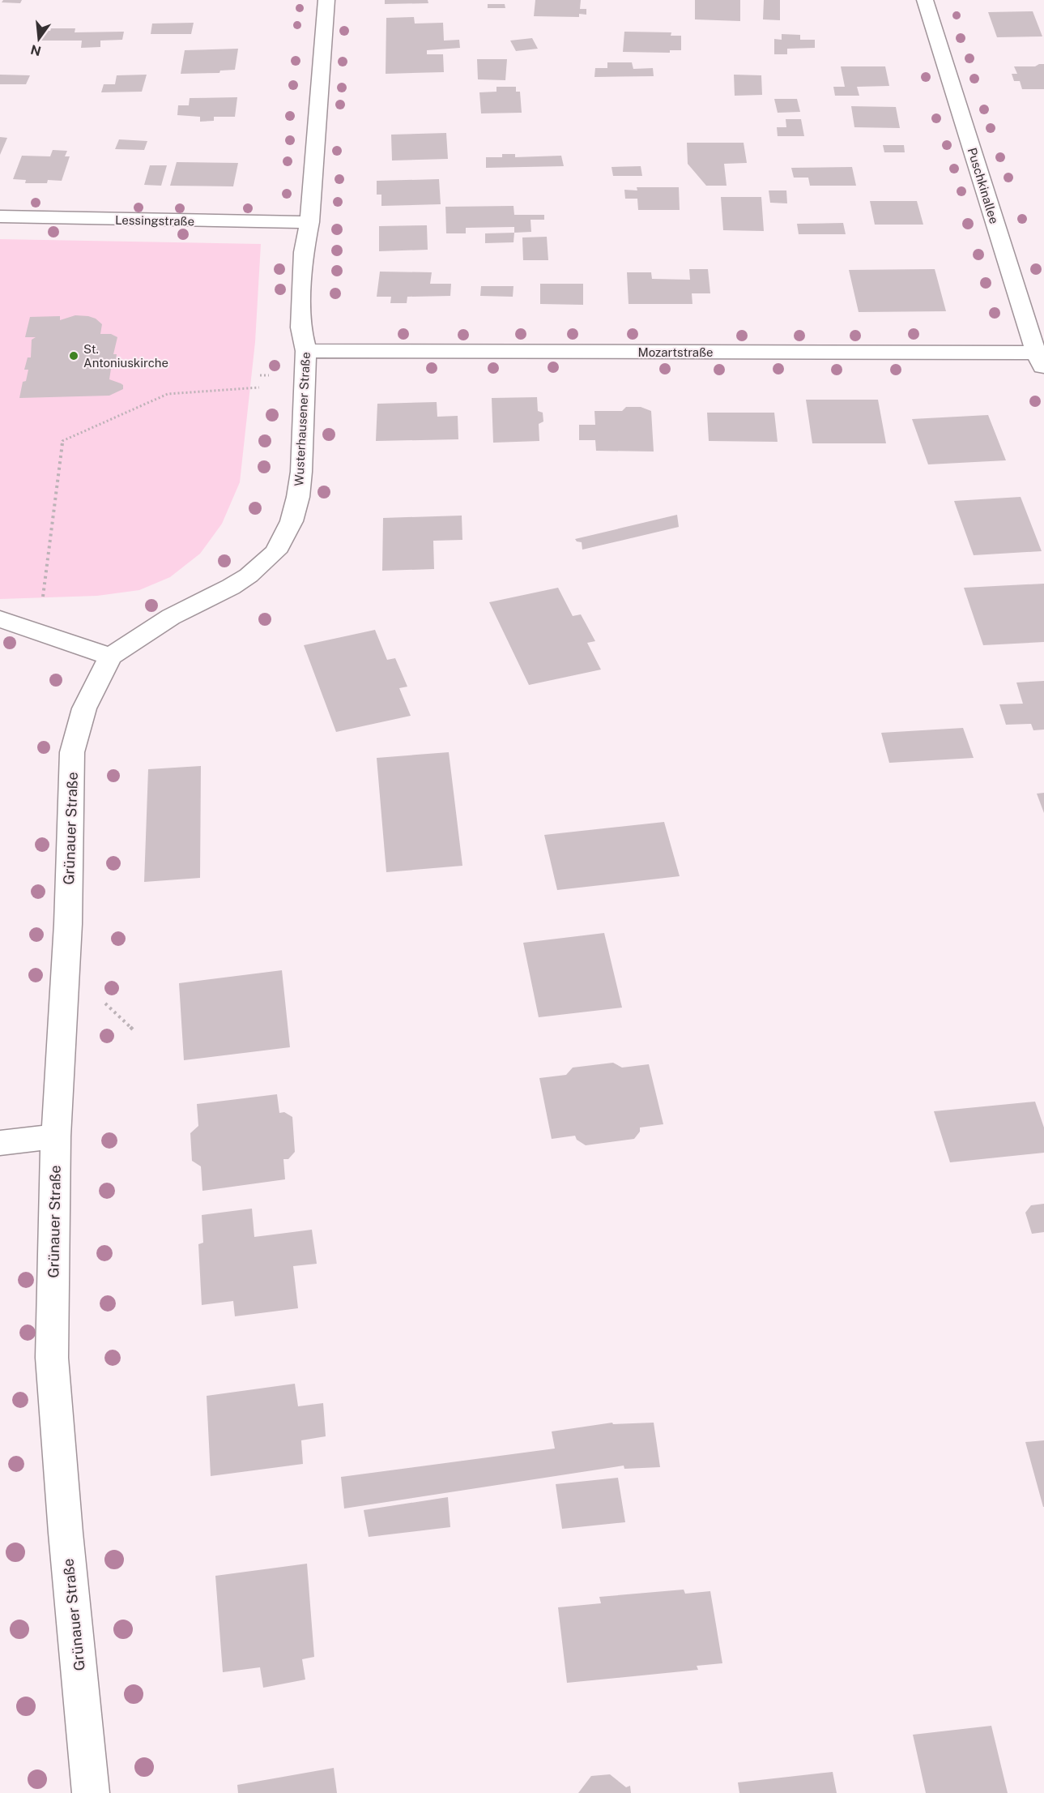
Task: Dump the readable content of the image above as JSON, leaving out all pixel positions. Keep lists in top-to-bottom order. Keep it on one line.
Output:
{"streets":{"street":["Puschkinallee","Lessingstraße","Mozartstraße","Wusterhausener Straße","Grünauer Straße"]},"crossings":[["Puschkinallee","Mozartstraße"],["Lessingstraße","Wusterhausener Straße"],["Mozartstraße","Wusterhausener Straße"],["Wusterhausener Straße","Grünauer Straße"]],"places":["St. Antoniuskirche"],"north":"bottom"}
